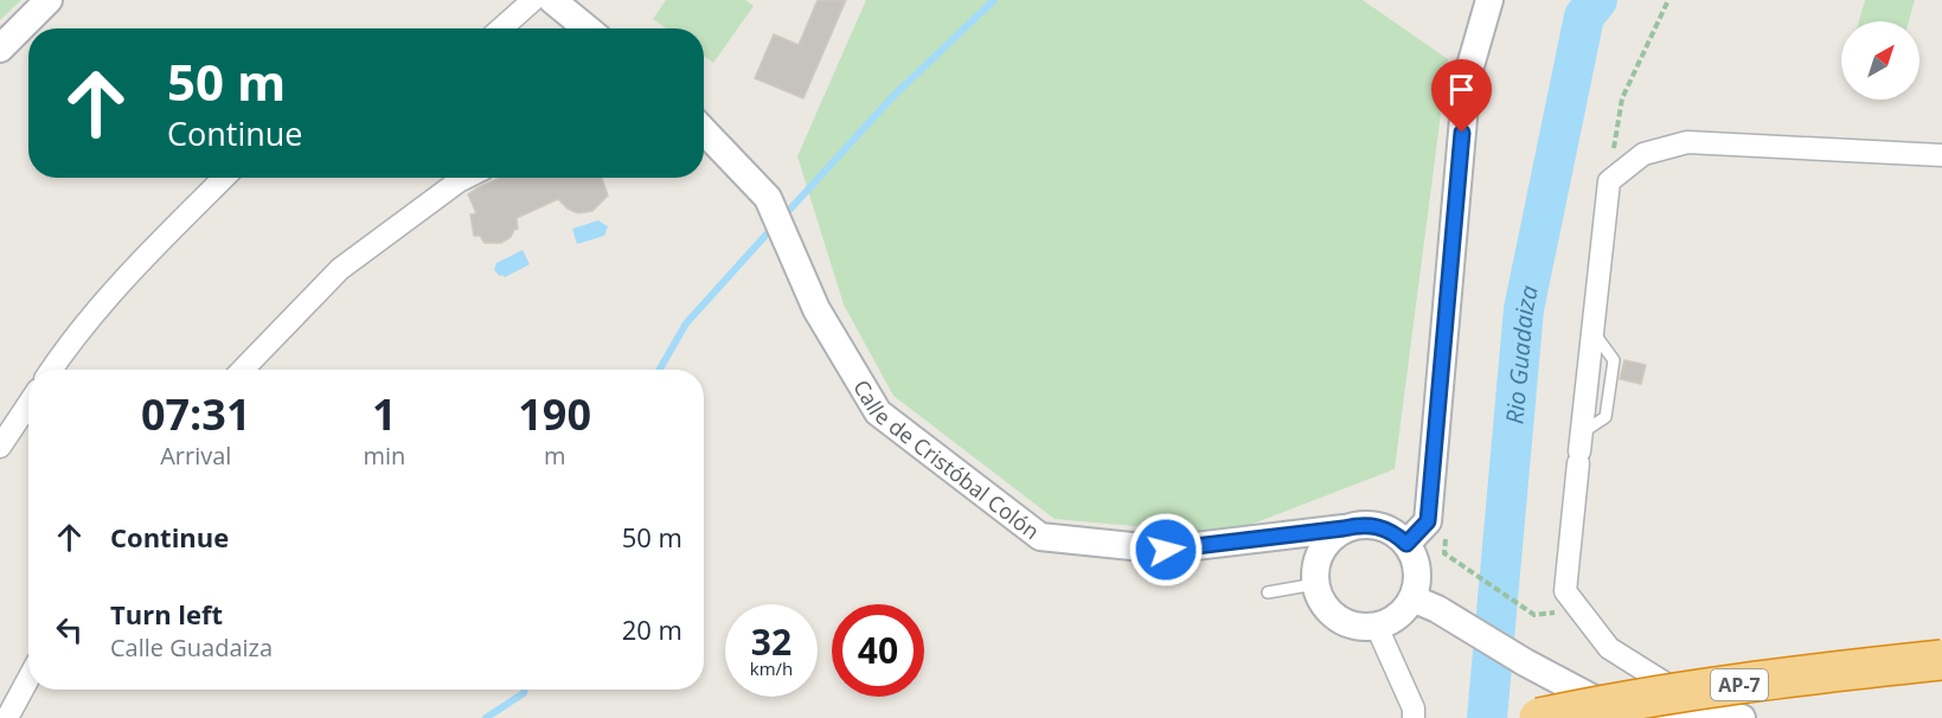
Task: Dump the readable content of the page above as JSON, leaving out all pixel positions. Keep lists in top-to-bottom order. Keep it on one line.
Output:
{"streets":{"highway":["AP-7"],"street":["Calle de Cristóbal Colón"]},"water":["Rio Guadaiza"],"north":"top right","page":{"turn":["50 m","Continue"],"eta":["07:31","Arrival","1","min","190","m"],"list":[{"name":"Continue","value":"50 m"},{"name":"Turn left","note":"Calle Guadaiza","value":"20 m"}],"speed":"32 km/h","limit":"40"}}
